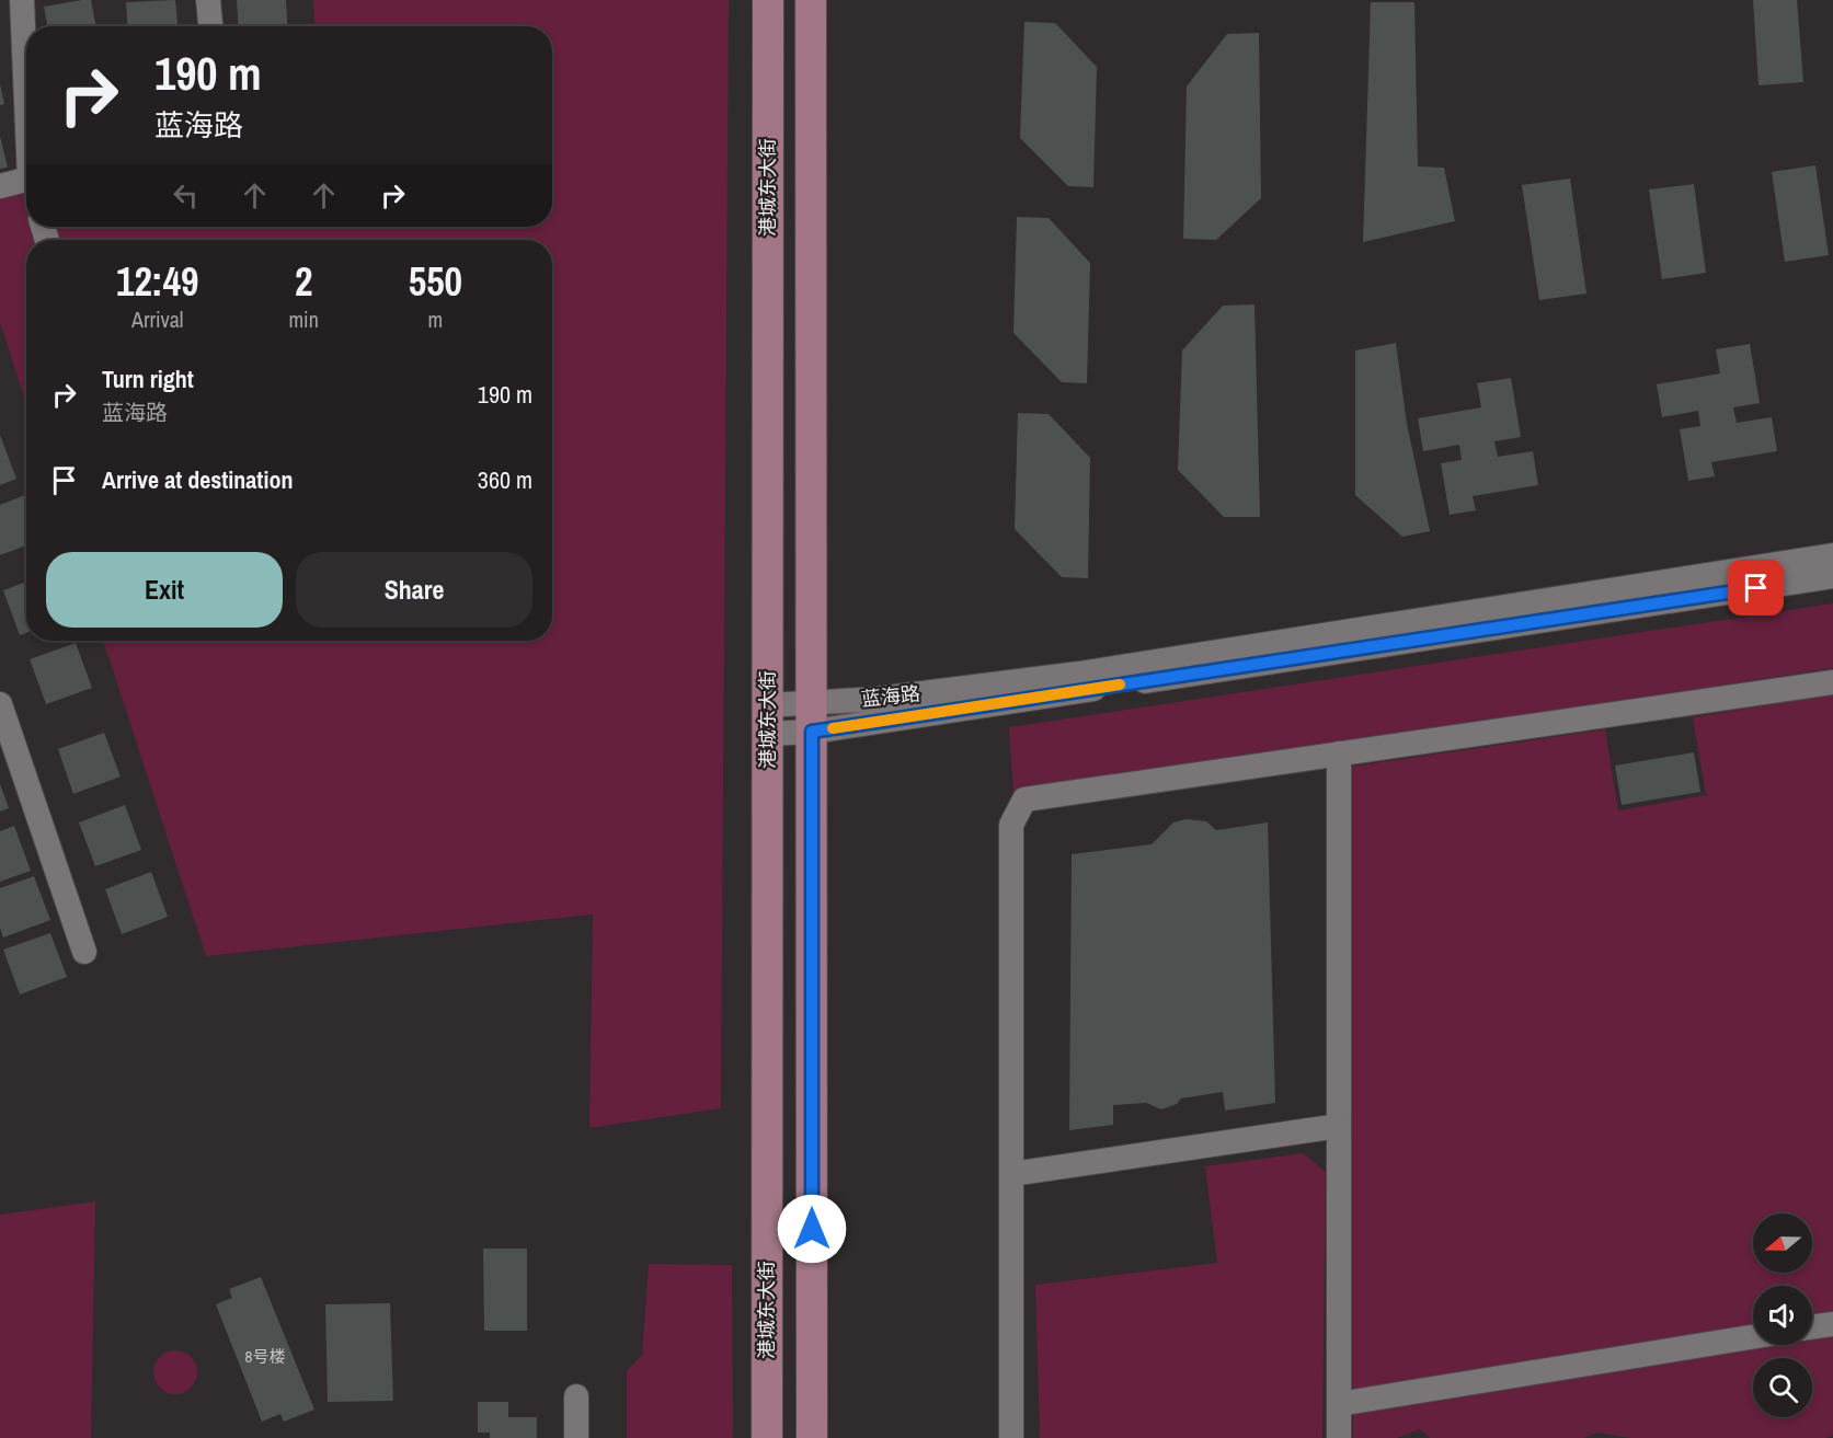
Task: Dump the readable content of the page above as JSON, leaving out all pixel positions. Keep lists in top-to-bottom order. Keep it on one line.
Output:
{"streets":{"main road":["港城东大街"],"street":["蓝海路"]},"crossings":[["港城东大街","蓝海路"]],"house_numbers":["8号楼"],"north":"left","page":{"turn":["190 m","蓝海路"],"eta":["12:49","Arrival","2","min","550","m"],"list":[{"name":"Turn right","note":"蓝海路","value":"190 m"},{"name":"Arrive at destination","value":"360 m"}],"buttons":["Exit","Share"]}}
